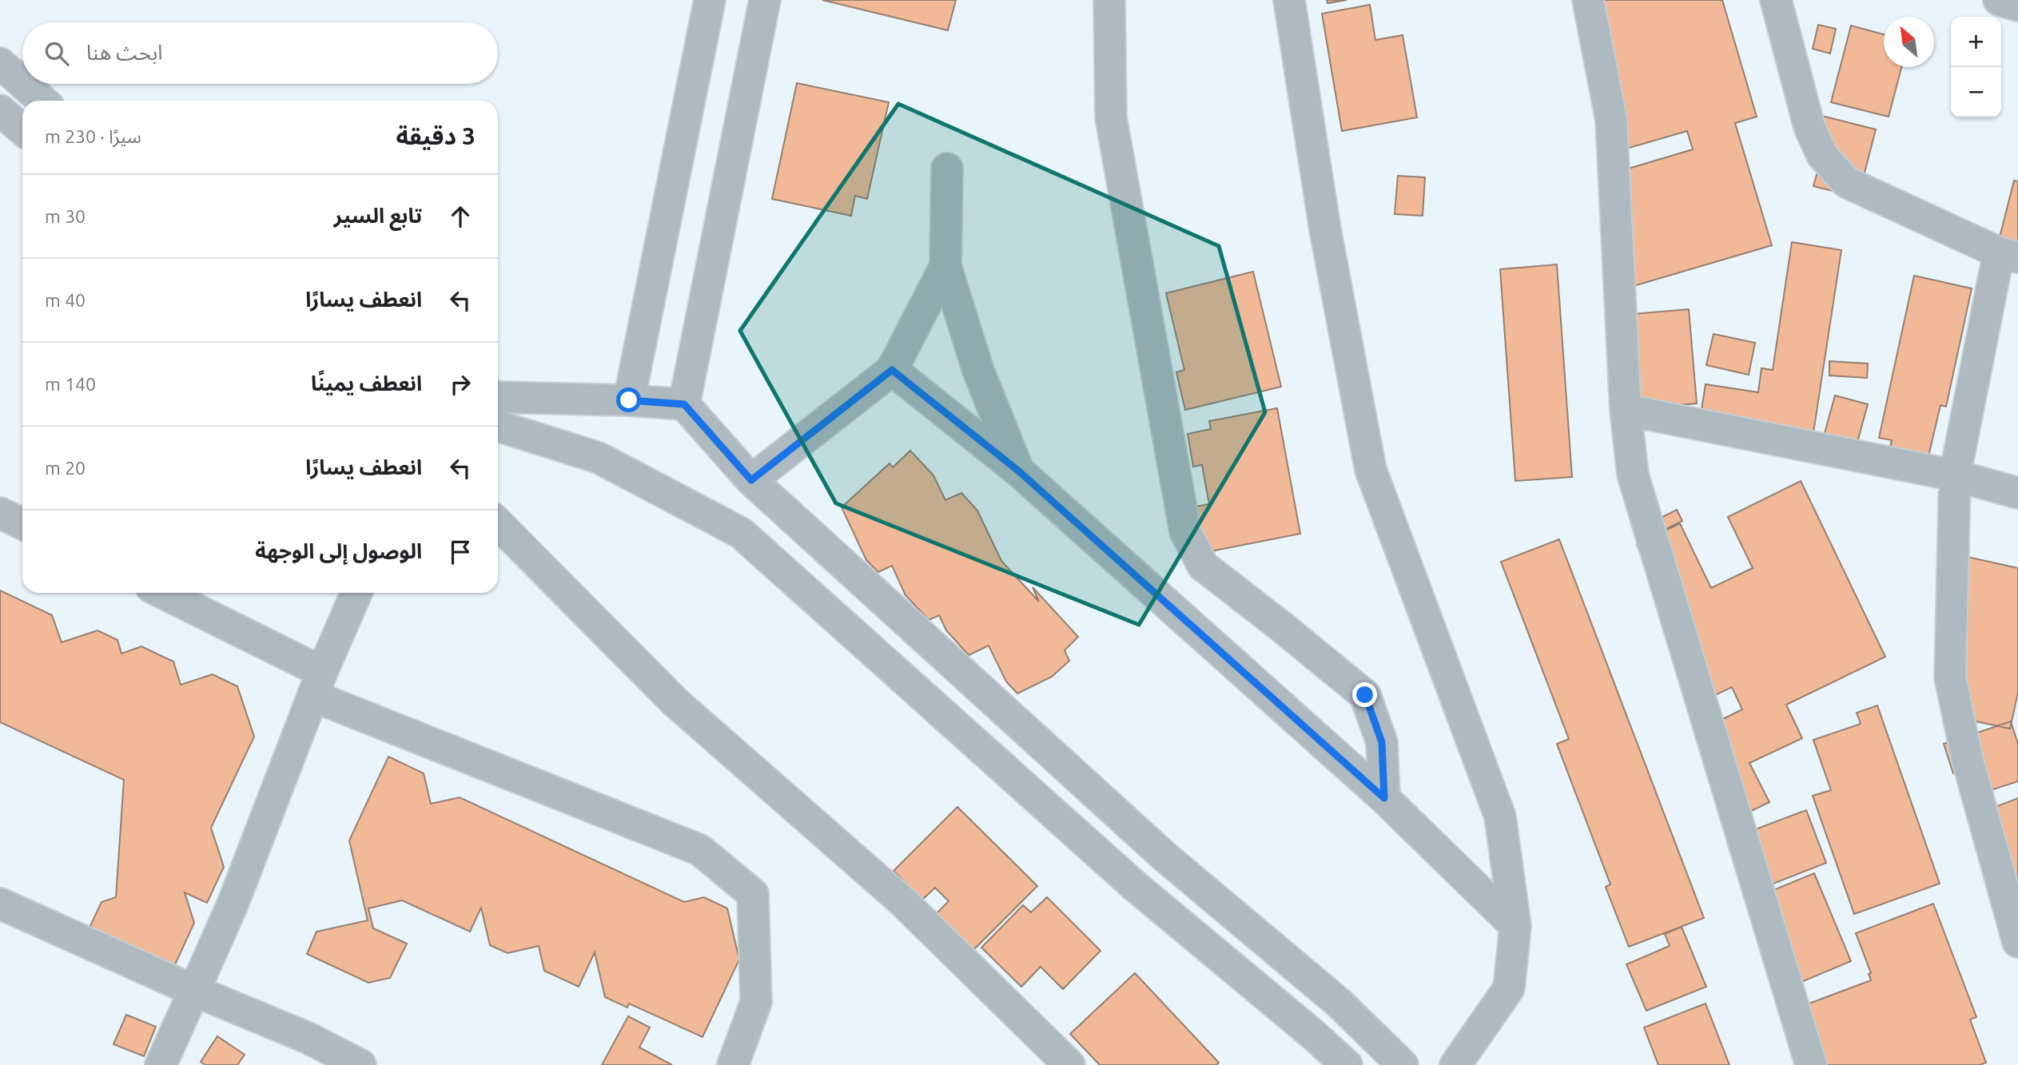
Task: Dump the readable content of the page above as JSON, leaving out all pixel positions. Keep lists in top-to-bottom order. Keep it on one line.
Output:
{"north":"top left","page":{"map_buttons":["+","−"],"search":"ابحث هنا","heading":["3 دقيقة","سيرًا · 230 m"],"list":[["تابع السير","30 m"],["انعطف يسارًا","40 m"],["انعطف يمينًا","140 m"],["انعطف يسارًا","20 m"],"الوصول إلى الوجهة"]}}
